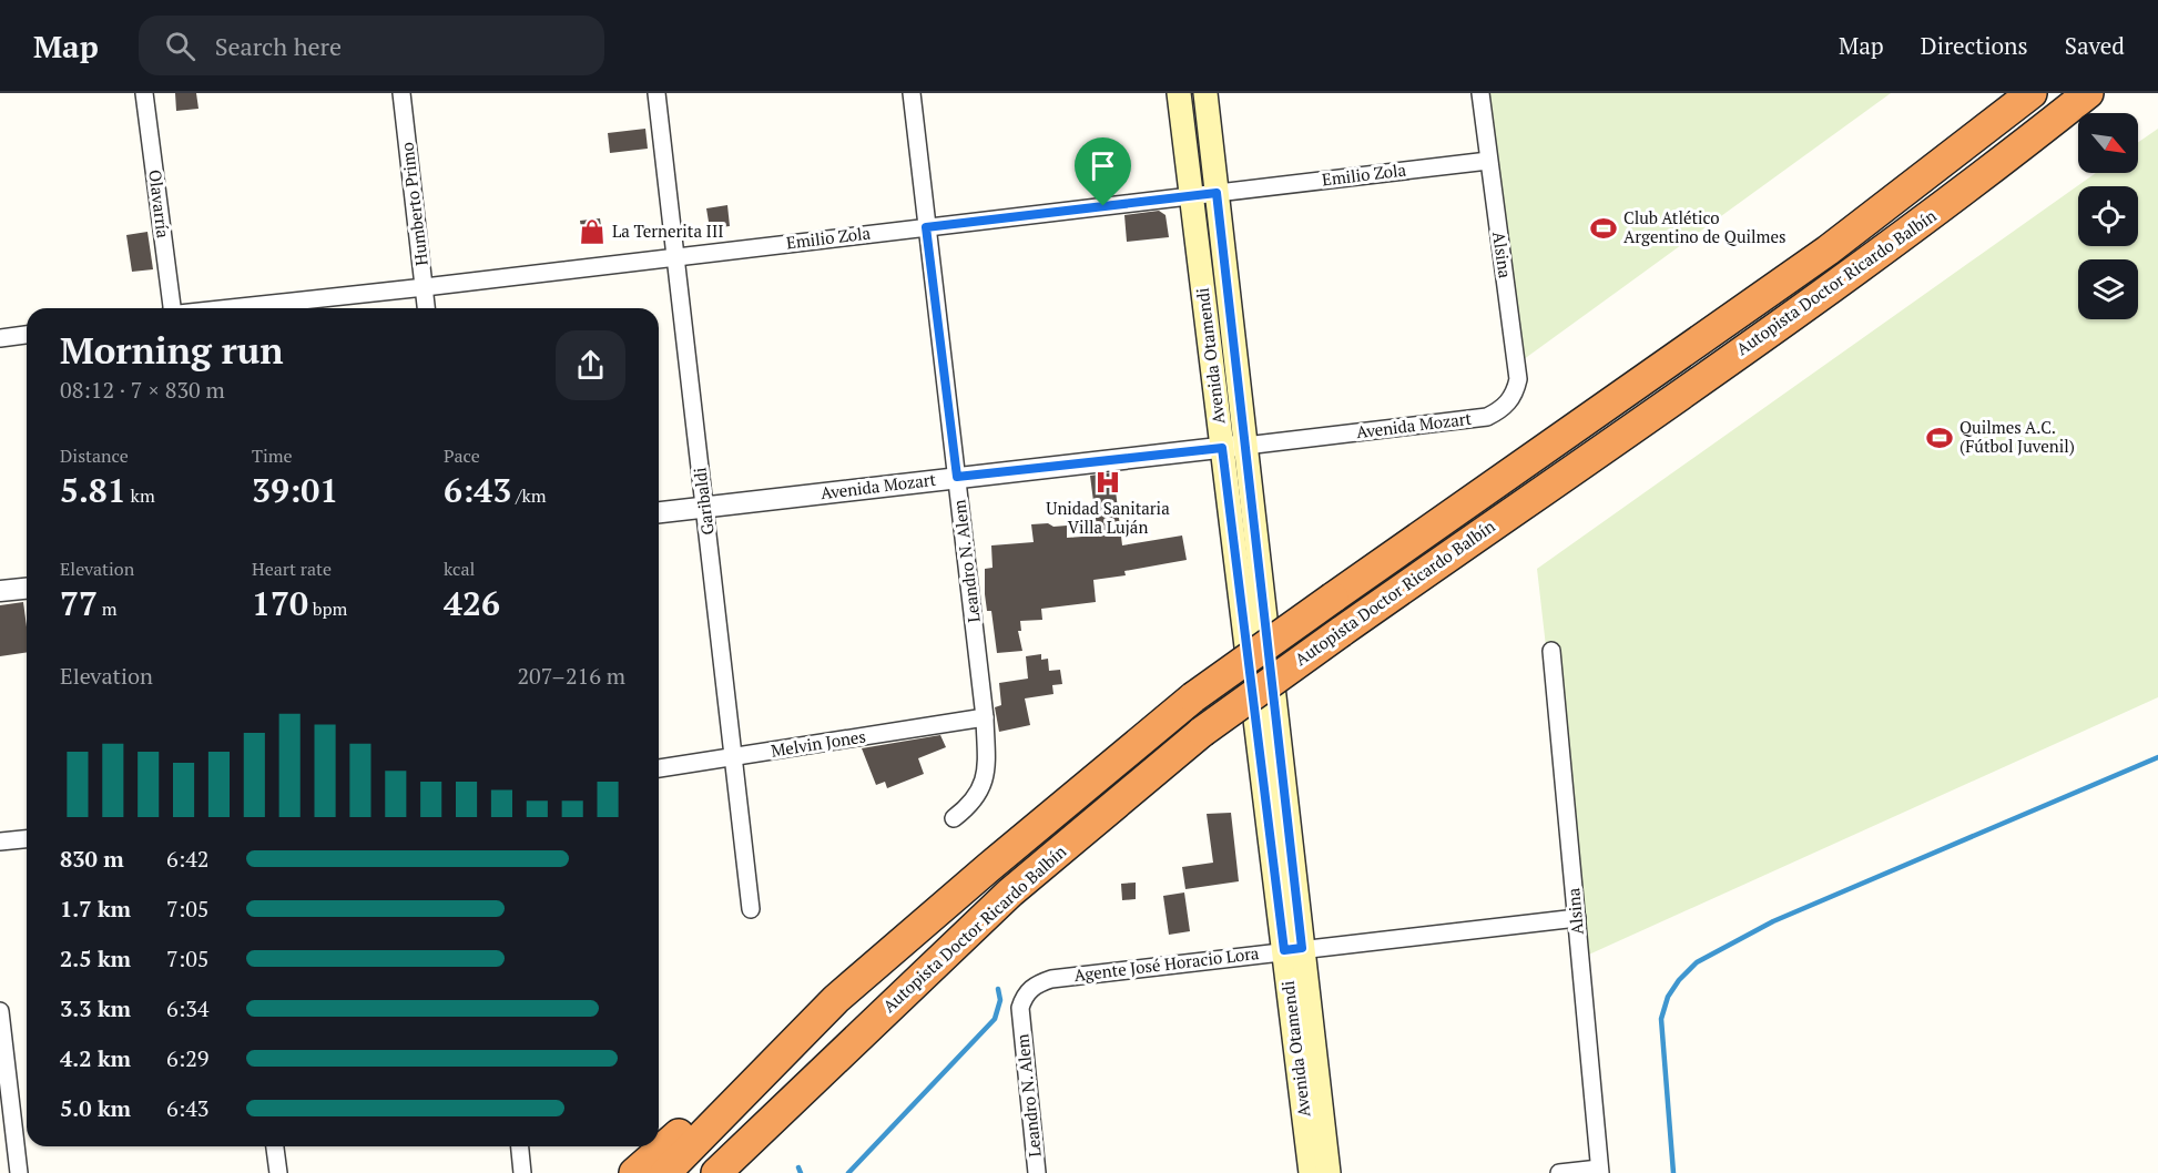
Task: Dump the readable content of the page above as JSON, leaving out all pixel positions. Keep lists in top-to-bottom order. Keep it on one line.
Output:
{"streets":{"highway":["Autopista Doctor Ricardo Balbín"],"main road":["Avenida Otamendi"],"street":["Emilio Zola","Olavarría","Humberto Primo","Alsina","Avenida Mozart","Garibaldi","Leandro N. Alem","Melvin Jones","Agente José Horacio Lora"]},"crossings":[["Emilio Zola","Humberto Primo"],["Emilio Zola","Alsina"],["Emilio Zola","Avenida Otamendi"],["Emilio Zola","Garibaldi"],["Emilio Zola","Leandro N. Alem"],["Alsina","Avenida Mozart"],["Alsina","Agente José Horacio Lora"],["Avenida Otamendi","Avenida Mozart"],["Avenida Otamendi","Agente José Horacio Lora"],["Avenida Mozart","Garibaldi"],["Avenida Mozart","Leandro N. Alem"],["Garibaldi","Melvin Jones"],["Leandro N. Alem","Melvin Jones"],["Leandro N. Alem","Agente José Horacio Lora"]],"places":{"sports":["Club Atlético Argentino de Quilmes","Quilmes A.C. (Fútbol Juvenil)"],"shop":["La Ternerita III"],"hospital":["Unidad Sanitaria Villa Luján"]},"north":"bottom right","page":{"header":"Map","search":"Search here","nav":["Map","Directions","Saved"],"heading":["Morning run","08:12 · 7 × 830 m"],"stats":[["Distance","5.81 km"],["Time","39:01"],["Pace","6:43 /km"],["Elevation","77 m"],["Heart rate","170 bpm"],["kcal","426"]],"chart":["Elevation","207–216 m"],"list":[{"name":"830 m","note":"6:42"},{"name":"1.7 km","note":"7:05"},{"name":"2.5 km","note":"7:05"},{"name":"3.3 km","note":"6:34"},{"name":"4.2 km","note":"6:29"},{"name":"5.0 km","note":"6:43"}]}}
